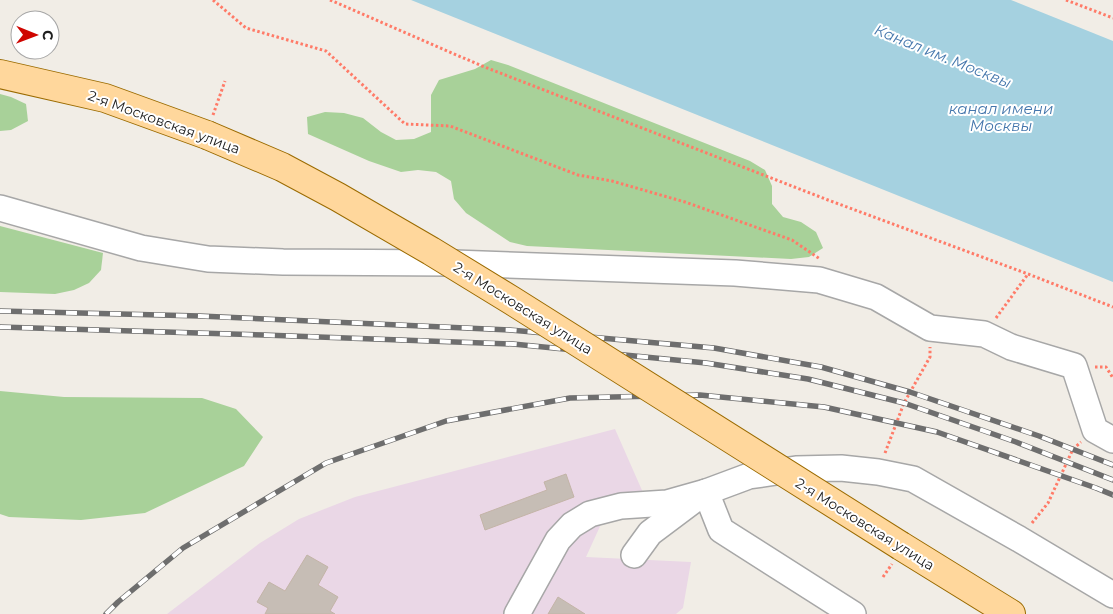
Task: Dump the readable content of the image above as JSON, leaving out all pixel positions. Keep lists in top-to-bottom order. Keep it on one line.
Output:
{"streets":{"main road":["2-я Московская улица"]},"water":["Канал им. Москвы","канал имени Москвы"],"north":"right"}
